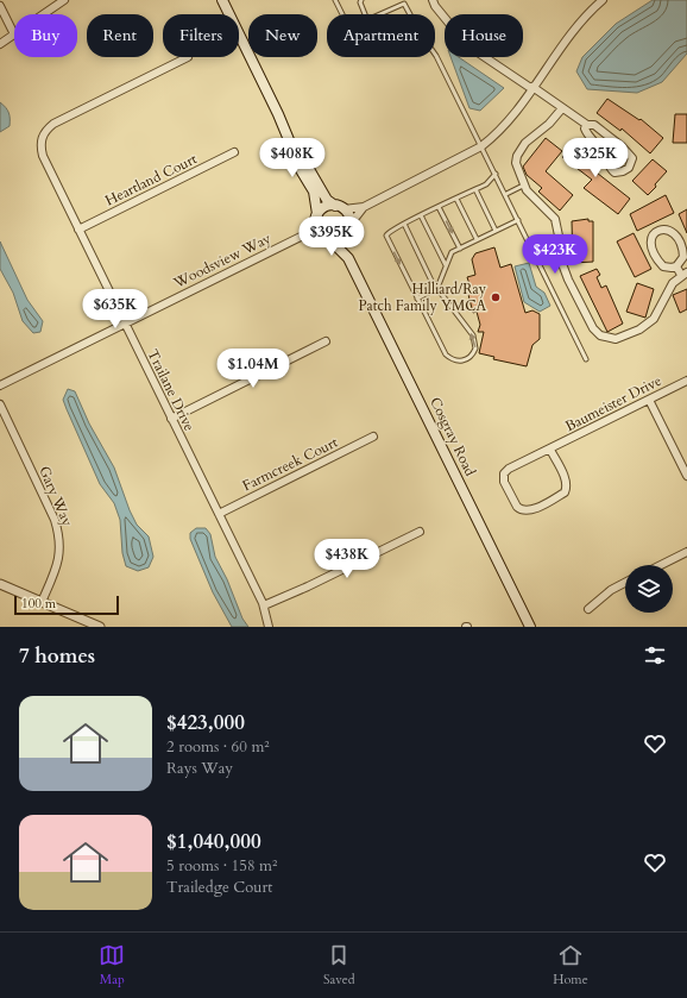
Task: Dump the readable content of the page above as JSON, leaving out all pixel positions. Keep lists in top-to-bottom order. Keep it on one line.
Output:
{"streets":{"main road":["Cosgray Road"],"street":["Heartland Court","Woodsview Way","Trailane Drive","Baumeister Drive","Farmcreek Court","Gary Way"]},"crossings":[["Heartland Court","Trailane Drive"],["Woodsview Way","Trailane Drive"],["Woodsview Way","Cosgray Road"],["Trailane Drive","Farmcreek Court"]],"places":["Hilliard/Ray Patch Family YMCA"],"scale_bar":"100 m","page":{"chip":["Buy","Rent","Filters","New","Apartment","House"],"price":["$408K","$325K","$395K","$423K","$635K","$1.04M","$438K"],"scale":"100 m","heading":"7 homes","list":[{"name":"$423,000","note":"2 rooms · 60 m² · Rays Way"},{"name":"$1,040,000","note":"5 rooms · 158 m² · Trailedge Court"}],"tabs":["Map","Saved","Home"]}}
